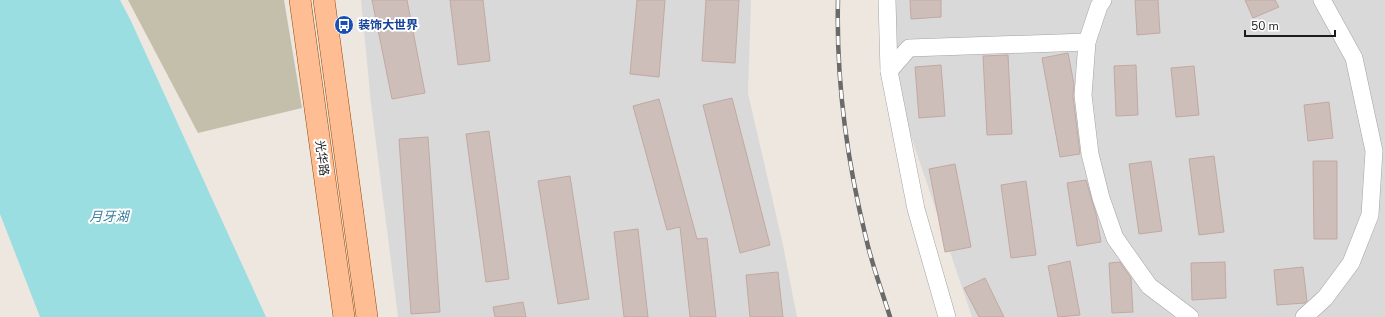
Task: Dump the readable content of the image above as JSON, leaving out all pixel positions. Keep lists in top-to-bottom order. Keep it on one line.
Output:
{"streets":{"main road":["光华路"]},"water":["月牙湖"],"places":{"bus stop":["装饰大世界"]},"scale_bar":"50 m"}
